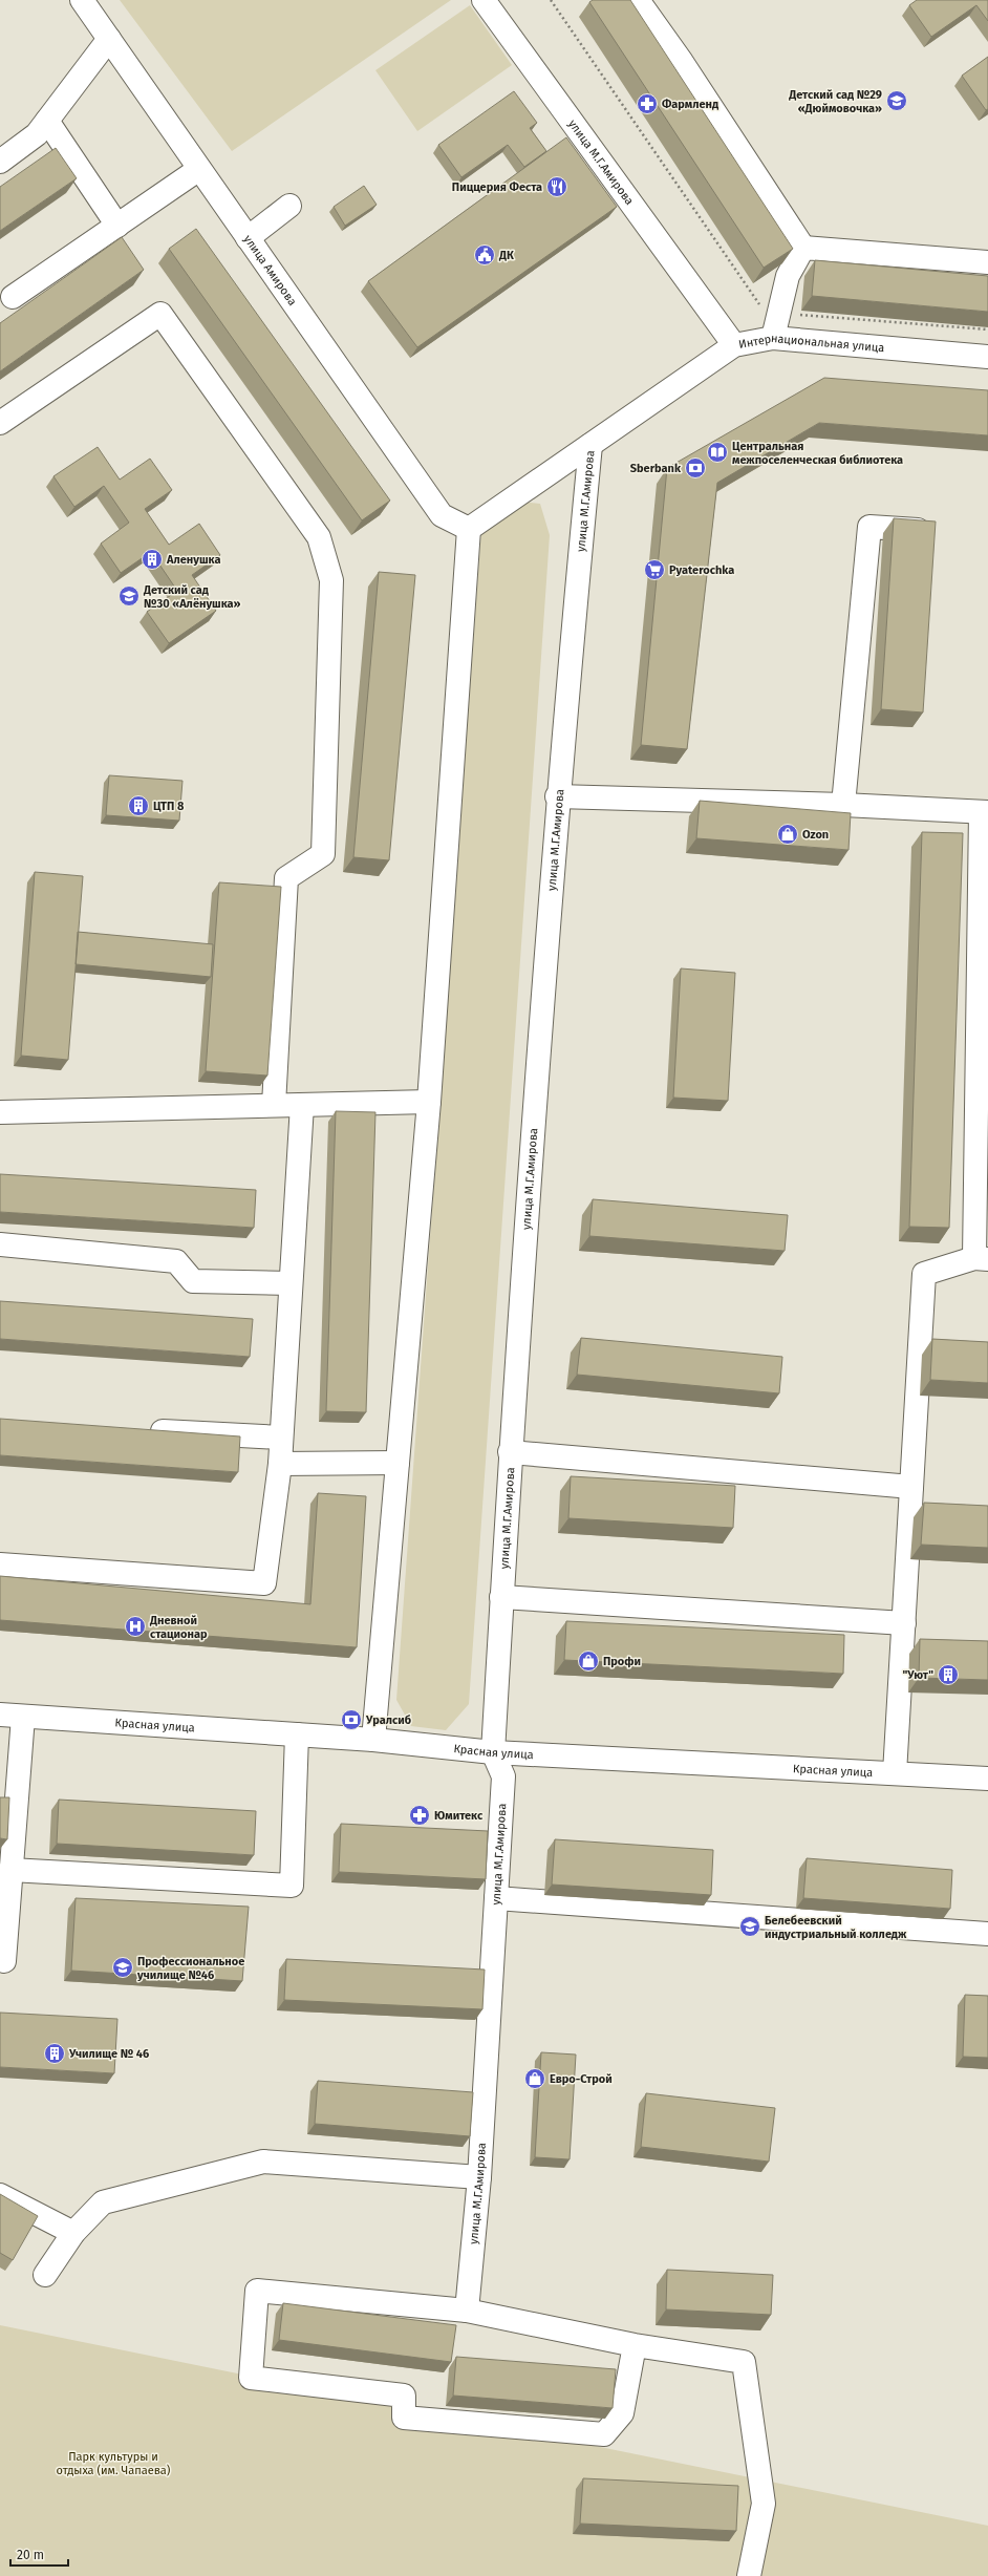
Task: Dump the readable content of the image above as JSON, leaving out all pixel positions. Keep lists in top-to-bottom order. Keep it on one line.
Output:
{"streets":{"street":["улица М.Г.Амирова","улица Амирова","Интернациональная улица","Красная улица"]},"crossings":[["улица М.Г.Амирова","улица Амирова"],["улица М.Г.Амирова","Интернациональная улица"],["улица М.Г.Амирова","Красная улица"]],"parks":["Парк культуры и отдыха (им. Чапаева)"],"places":{"school or university":["Детский сад №29 «Дюймовочка»","Детский сад №30 «Алёнушка»","Белебеевский индустриальный колледж","Профессиональное училище №46"],"pharmacy":["Фармленд","Юмитекс"],"restaurant":["Пиццерия Феста"],"public building":["ДК"],"library":["Центральная межпоселенческая библиотека"],"bank":["Sberbank","Уралсиб"],"building":["Аленушка","ЦТП 8","\"Уют\"","Училище № 46"],"supermarket":["Pyaterochka"],"shop":["Ozon","Профи","Евро-Строй"],"hospital":["Дневной стационар"]},"scale_bar":"20 m"}
